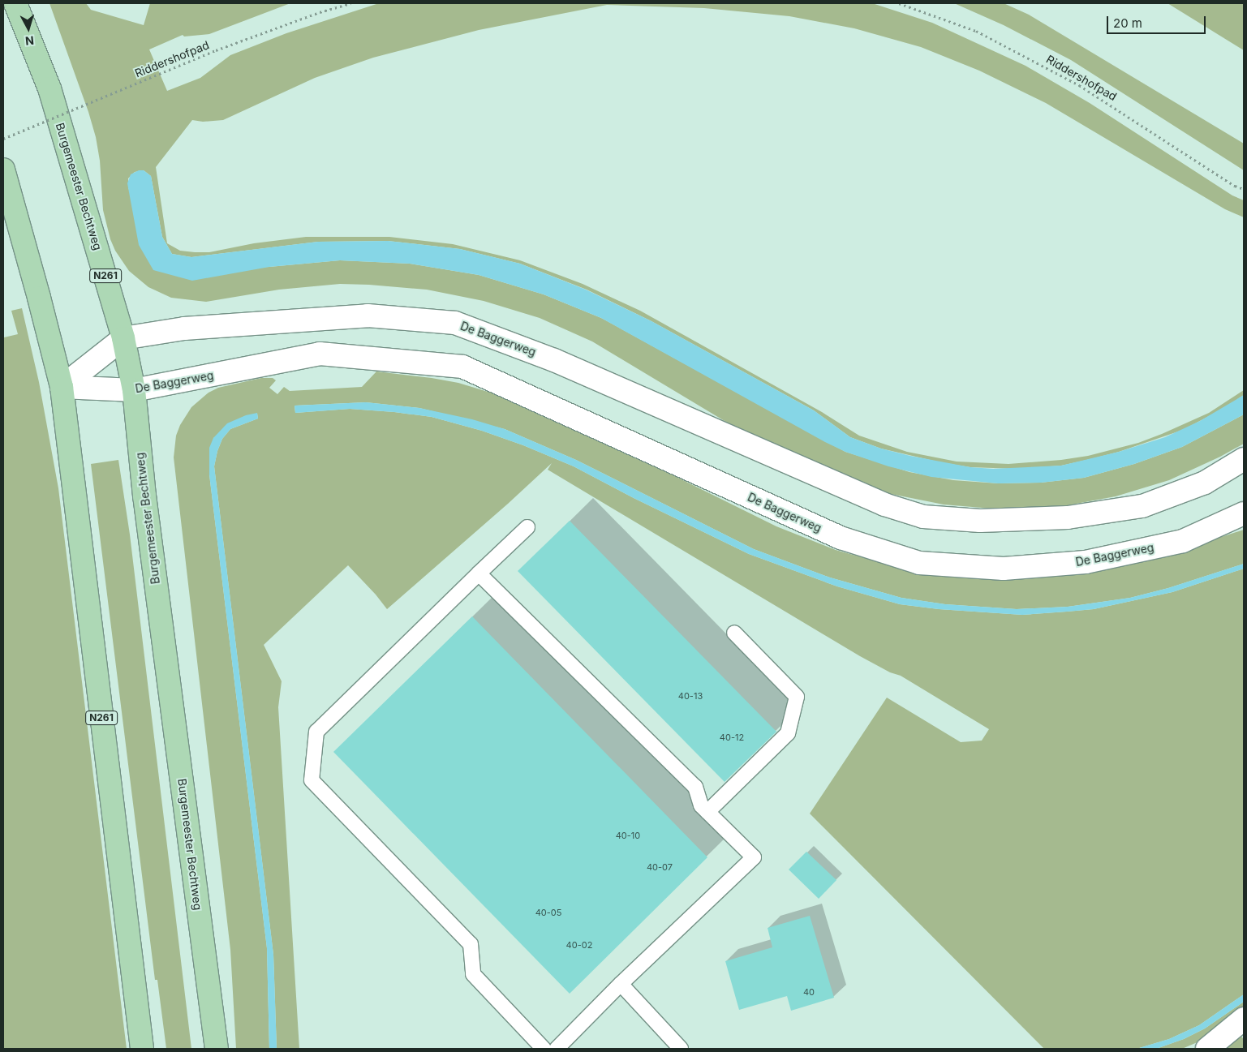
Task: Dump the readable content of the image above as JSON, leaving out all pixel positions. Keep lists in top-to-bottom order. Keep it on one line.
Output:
{"streets":{"main road":["Burgemeester Bechtweg","N261"],"street":["De Baggerweg"],"path":["Riddershofpad"]},"crossings":[["Burgemeester Bechtweg","De Baggerweg"],["N261","De Baggerweg"]],"house_numbers":["40-13","40-12","40-10","40-07","40-05","40-02","40"],"scale_bar":"20 m","north":"bottom"}
